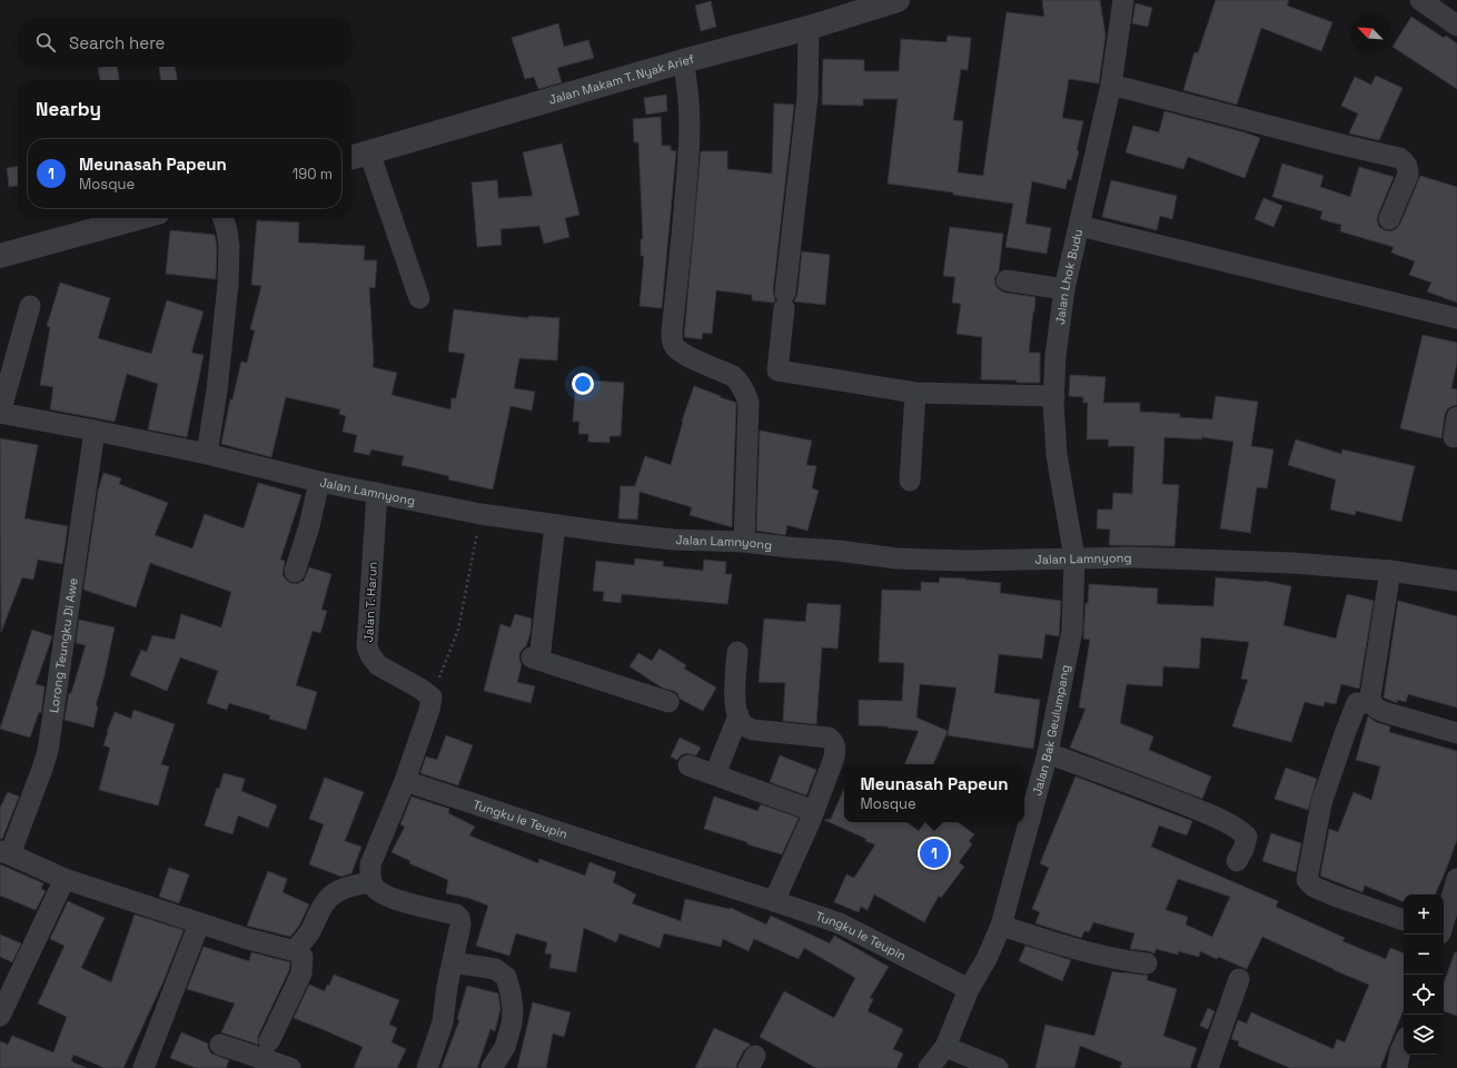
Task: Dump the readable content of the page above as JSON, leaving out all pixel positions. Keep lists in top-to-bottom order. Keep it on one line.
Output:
{"streets":{"street":["Jalan Makam T. Nyak Arief","Jalan Lhok Budu","Jalan Lamnyong","Jalan T. Harun","Lorong Teungku Di Awe","Jalan Bak Geulumpang","Tungku Ie Teupin"]},"crossings":[["Jalan Lhok Budu","Jalan Lamnyong"],["Jalan Lhok Budu","Jalan Bak Geulumpang"],["Jalan Lamnyong","Jalan T. Harun"],["Jalan Lamnyong","Lorong Teungku Di Awe"],["Jalan Lamnyong","Jalan Bak Geulumpang"],["Jalan Bak Geulumpang","Tungku Ie Teupin"]],"north":"top left","page":{"search":"Search here","heading":"Nearby","list":[{"mark":"1","name":"Meunasah Papeun","note":"Mosque","value":"190 m"}],"popup":["Meunasah Papeun","Mosque"],"pins":"1","map_buttons":["+","−"]}}
